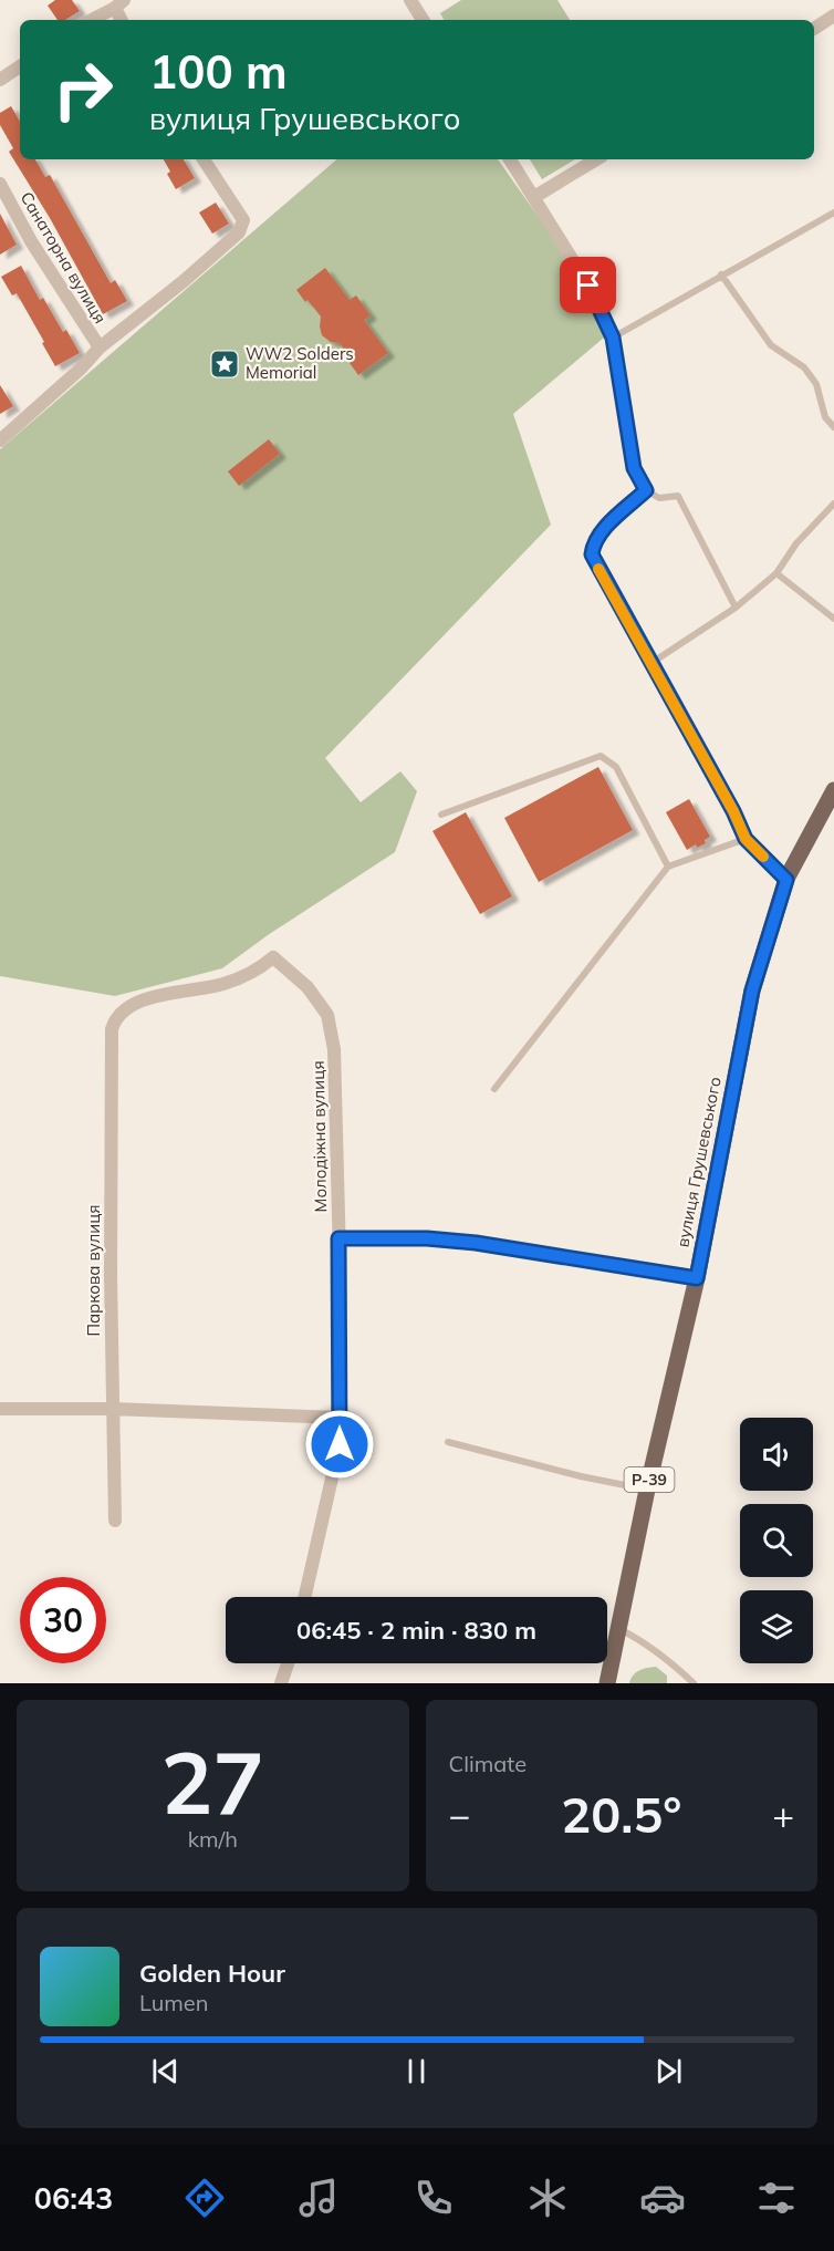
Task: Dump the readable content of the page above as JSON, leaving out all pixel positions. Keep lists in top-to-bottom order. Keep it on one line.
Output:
{"streets":{"main road":["вулиця Грушевського","Р-39"],"street":["Санаторна вулиця","Молодіжна вулиця","Паркова вулиця"]},"crossings":[["Молодіжна вулиця","Паркова вулиця"],["вулиця Грушевського","Р-39"]],"places":{"place":["WW2 Solders Memorial"]},"page":{"turn":["100 m","вулиця Грушевського"],"limit":"30","trip":"06:45 · 2 min · 830 m","tile":[["27","km/h"],"Climate"],"heat":["−","20.5°","+"],"song":["Golden Hour","Lumen"],"tabs":"06:43"}}
